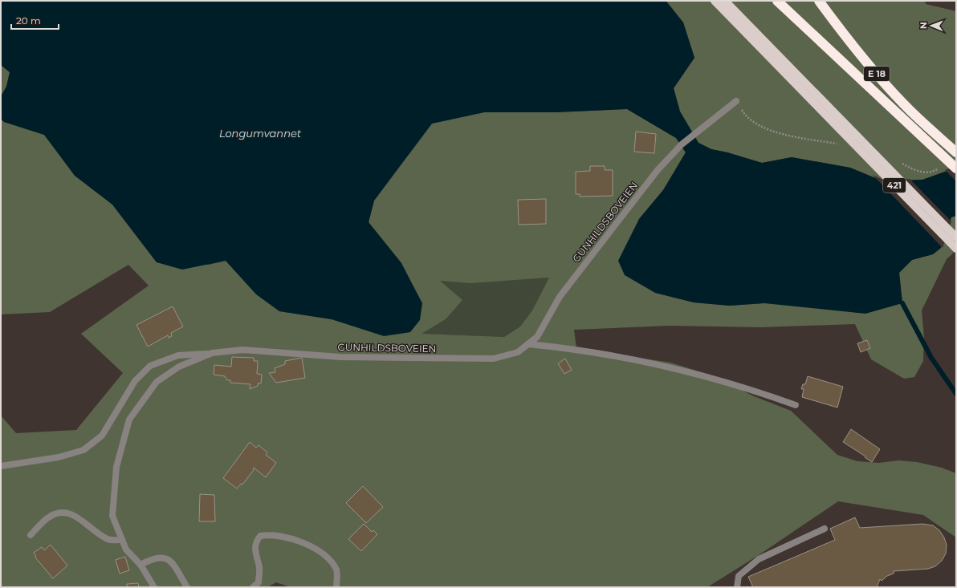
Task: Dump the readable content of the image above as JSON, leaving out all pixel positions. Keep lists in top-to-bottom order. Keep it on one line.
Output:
{"streets":{"highway":["E 18"],"main road":["421"],"street":["GUNHILDSBOVEIEN"]},"water":["Longumvannet"],"scale_bar":"20 m","north":"left"}
